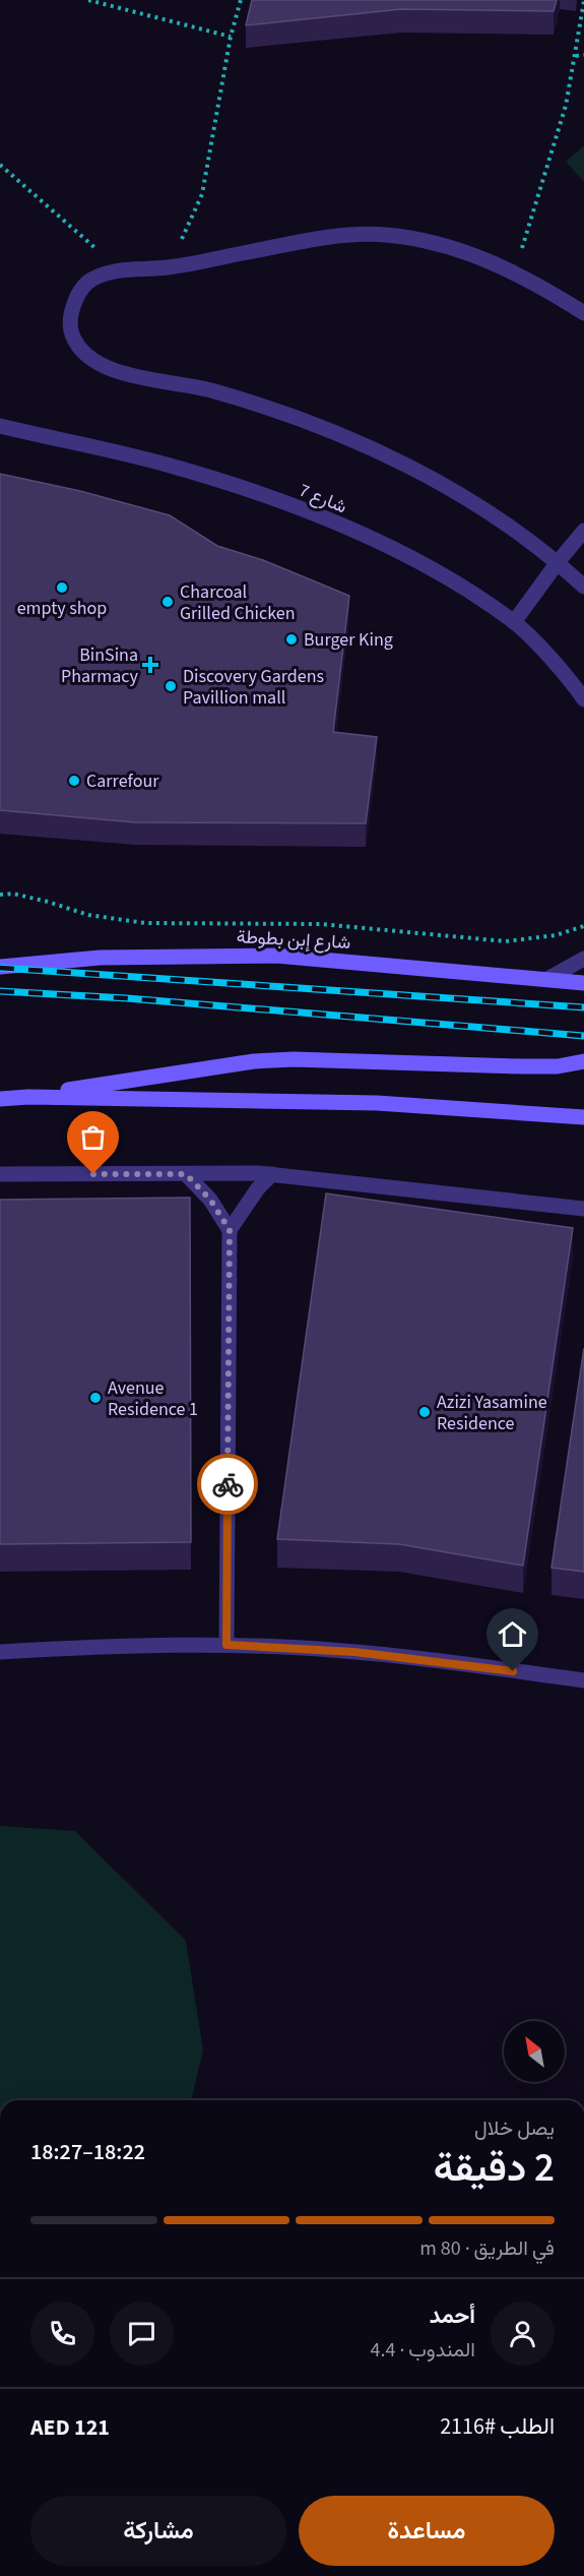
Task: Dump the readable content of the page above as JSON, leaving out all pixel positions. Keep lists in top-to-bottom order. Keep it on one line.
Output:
{"streets":{"main road":["شارع إبن بطوطة"],"street":["شارع 7"]},"places":{"other":["empty shop","Charcoal Grilled Chicken","Burger King","Discovery Gardens Pavillion mall","Carrefour","Avenue Residence 1","Azizi Yasamine Residence"],"health":["BinSina Pharmacy"]},"north":"top left","page":{"heading":["2 دقيقة","يصل خلال","18:22–18:27"],"panel":["أحمد","المندوب · 4.4","الطلب #2116","AED 121"],"bar":"في الطريق · 80 m","buttons":["مساعدة","مشاركة"]}}
